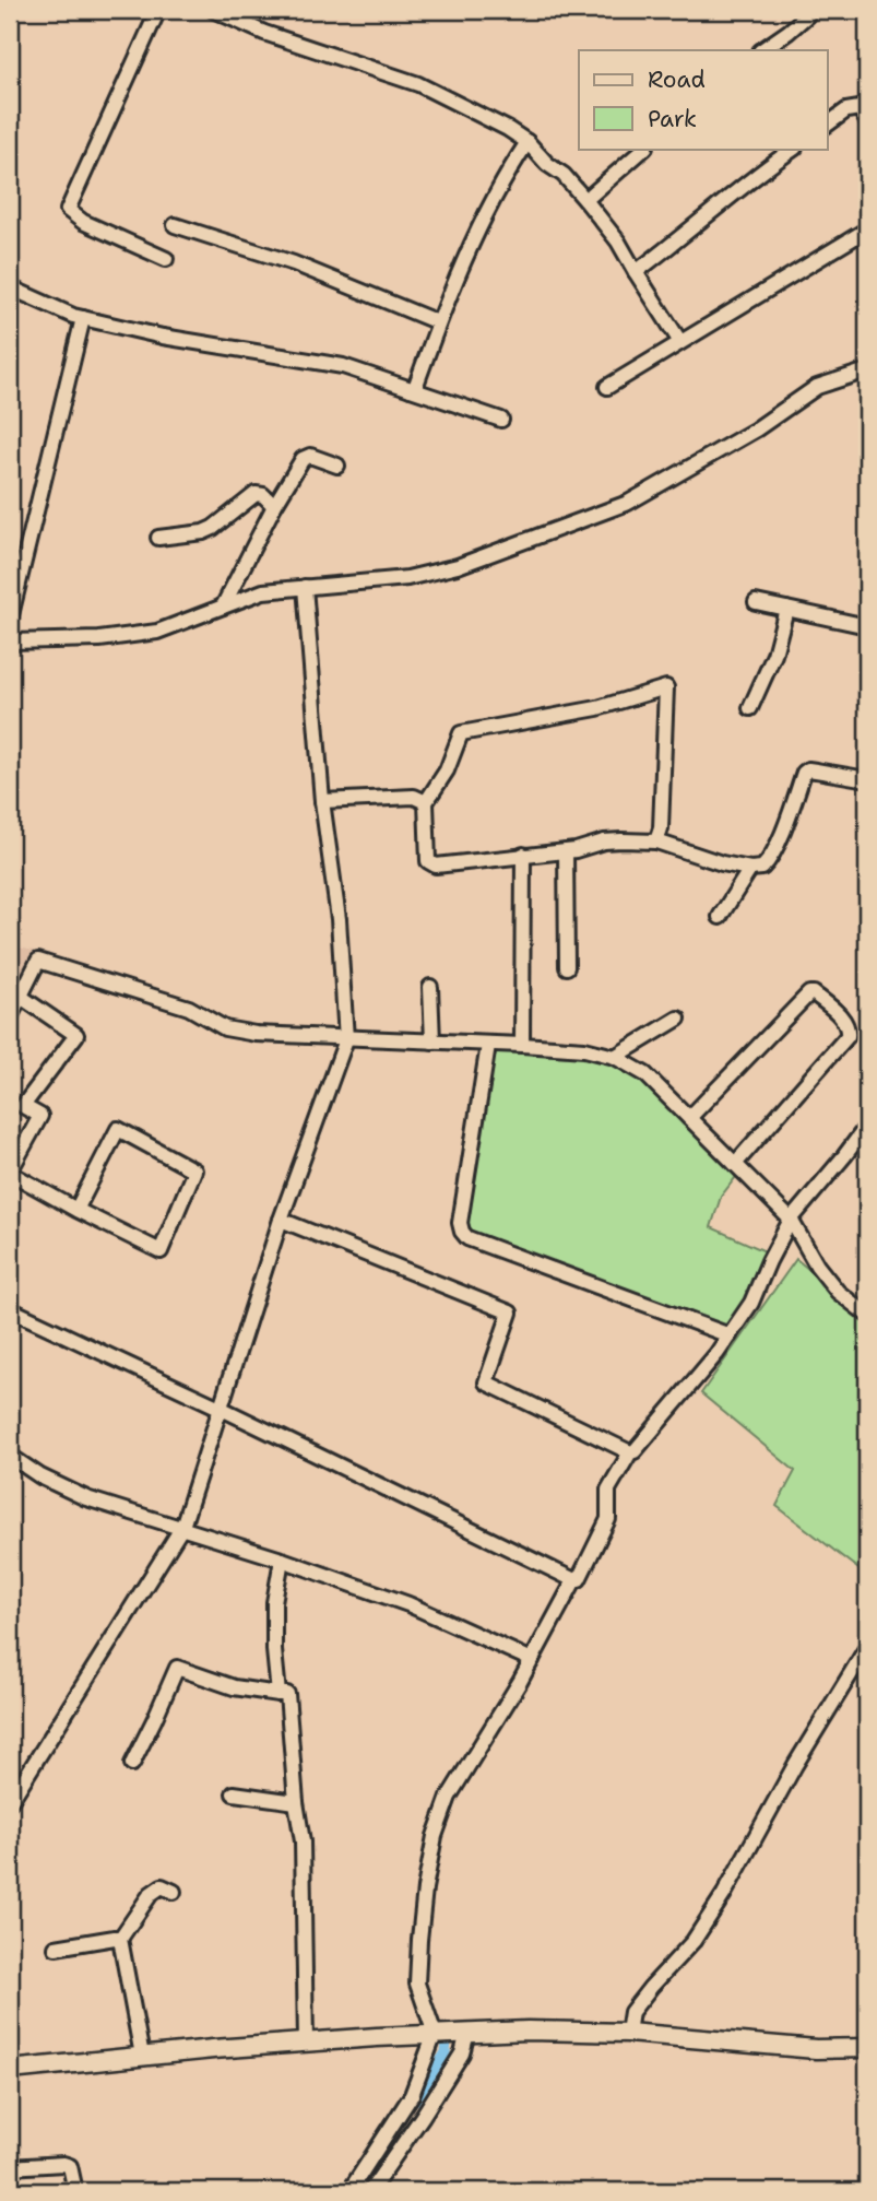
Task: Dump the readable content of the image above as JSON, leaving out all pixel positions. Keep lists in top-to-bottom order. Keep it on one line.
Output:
{"legend":["Road","Park"]}
